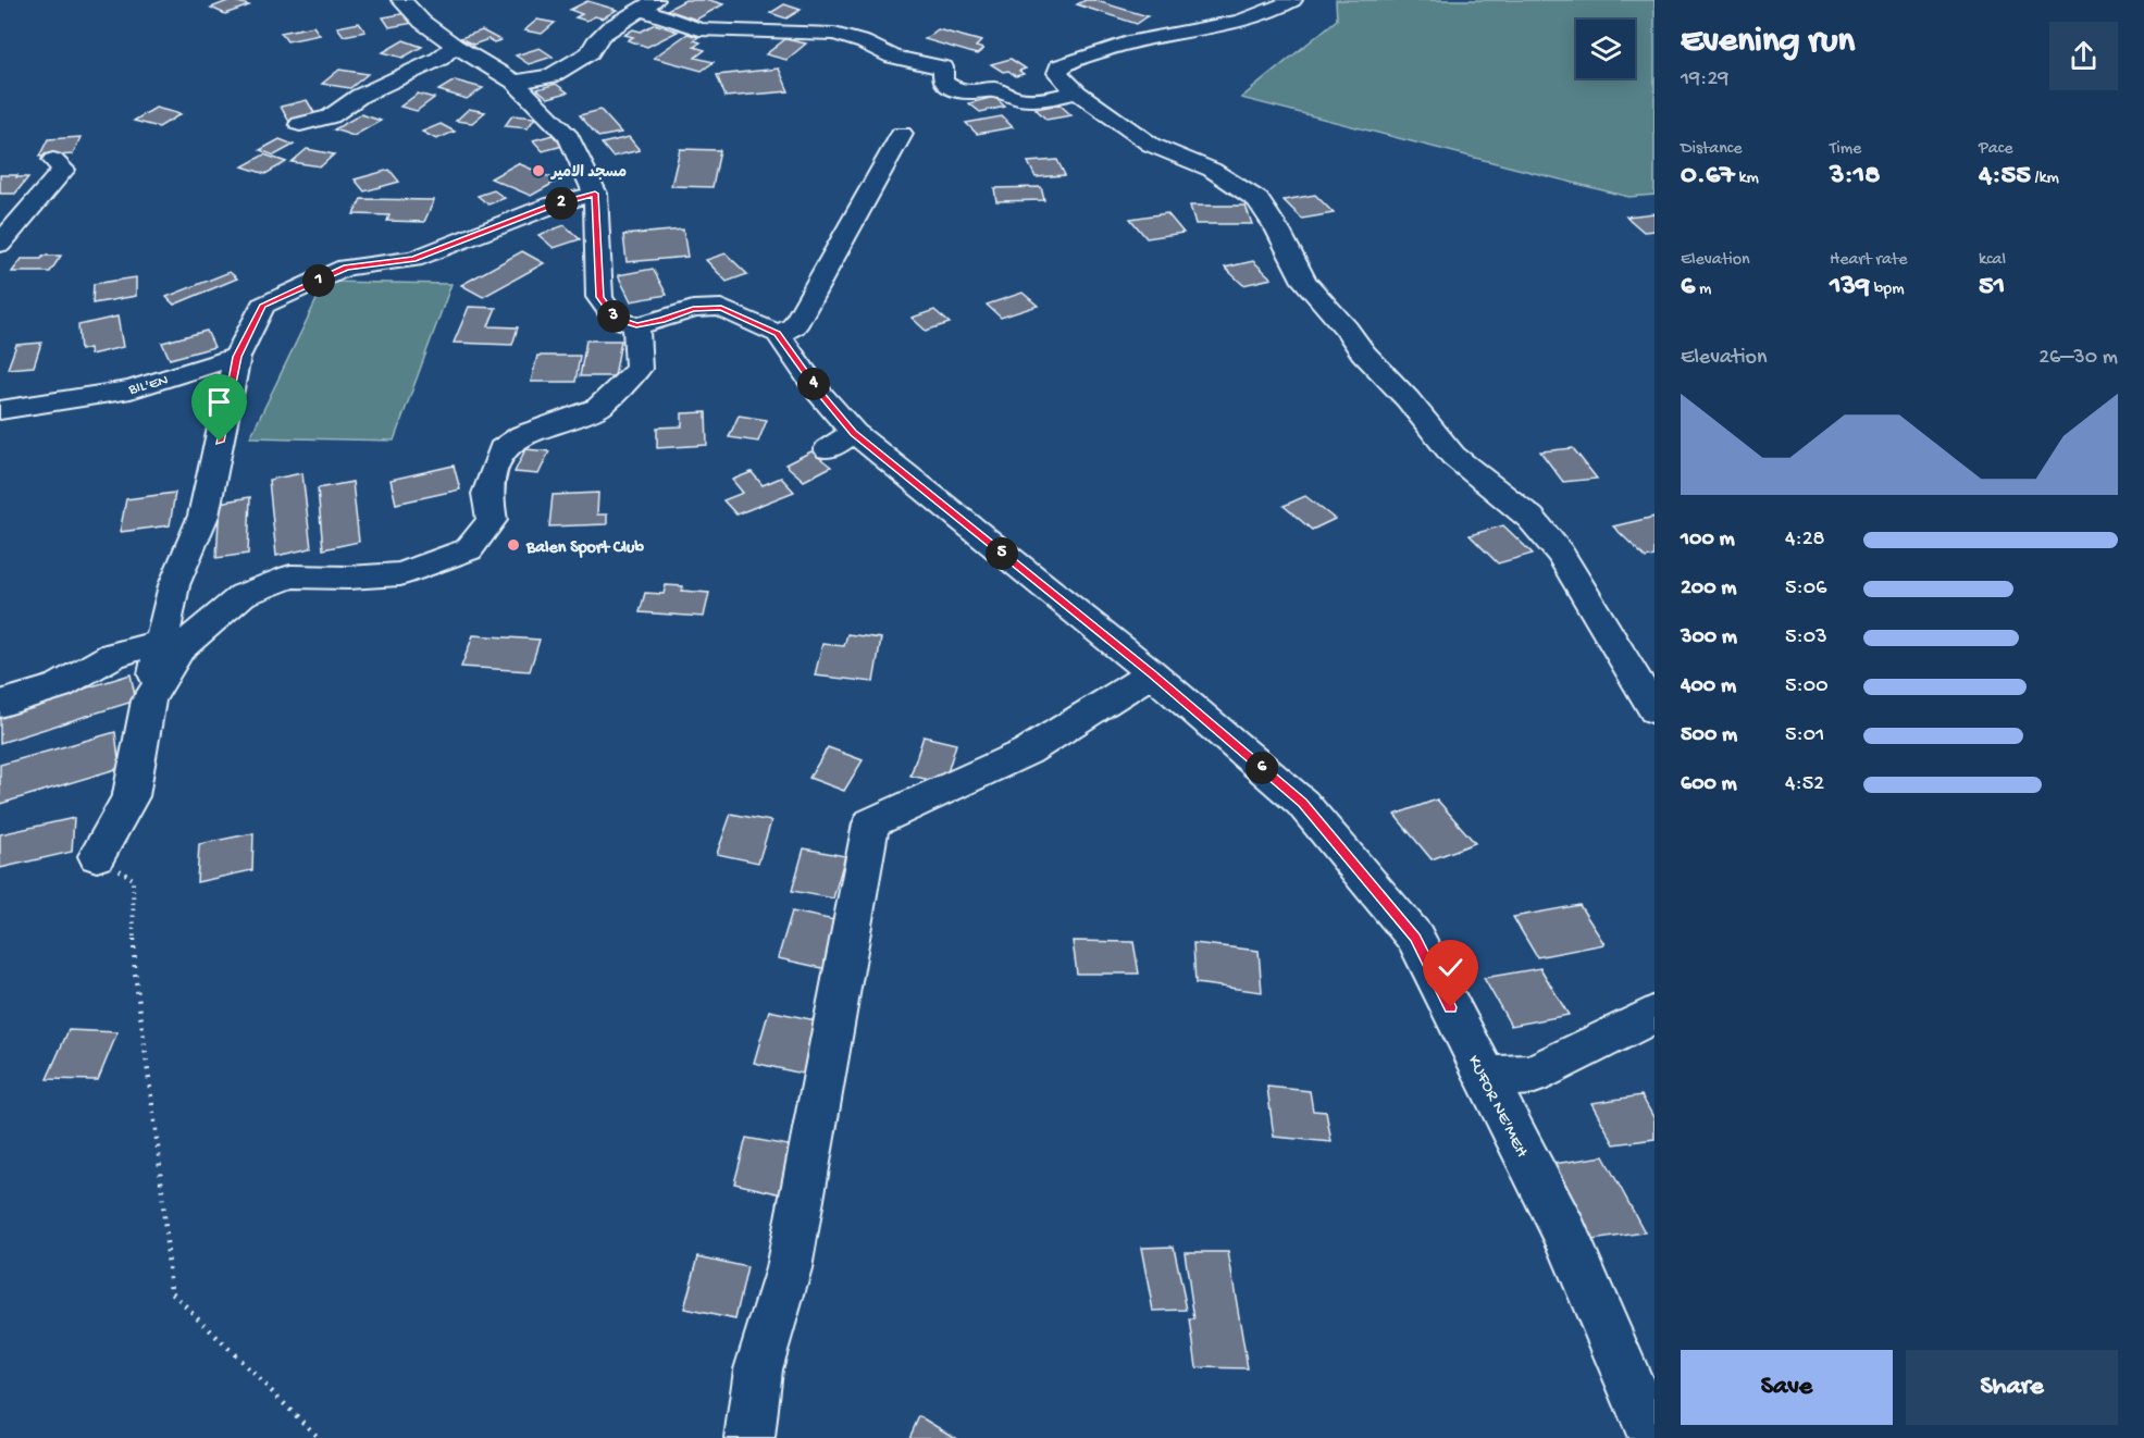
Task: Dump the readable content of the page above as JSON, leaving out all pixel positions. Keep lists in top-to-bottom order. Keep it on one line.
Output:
{"streets":{"street":["BIL'EN","KUFOR NE'MEH"]},"places":["مسجد الامير","Balen Sport Club"],"page":{"heading":["Evening run","19:29"],"stats":[["Distance","0.67 km"],["Time","3:18"],["Pace","4:55 /km"],["Elevation","6 m"],["Heart rate","139 bpm"],["kcal","51"]],"pins":["2","1","3","4","5","6"],"chart":["Elevation","26–30 m"],"list":[{"name":"100 m","note":"4:28"},{"name":"200 m","note":"5:06"},{"name":"300 m","note":"5:03"},{"name":"400 m","note":"5:00"},{"name":"500 m","note":"5:01"},{"name":"600 m","note":"4:52"}],"buttons":["Save","Share"]}}
